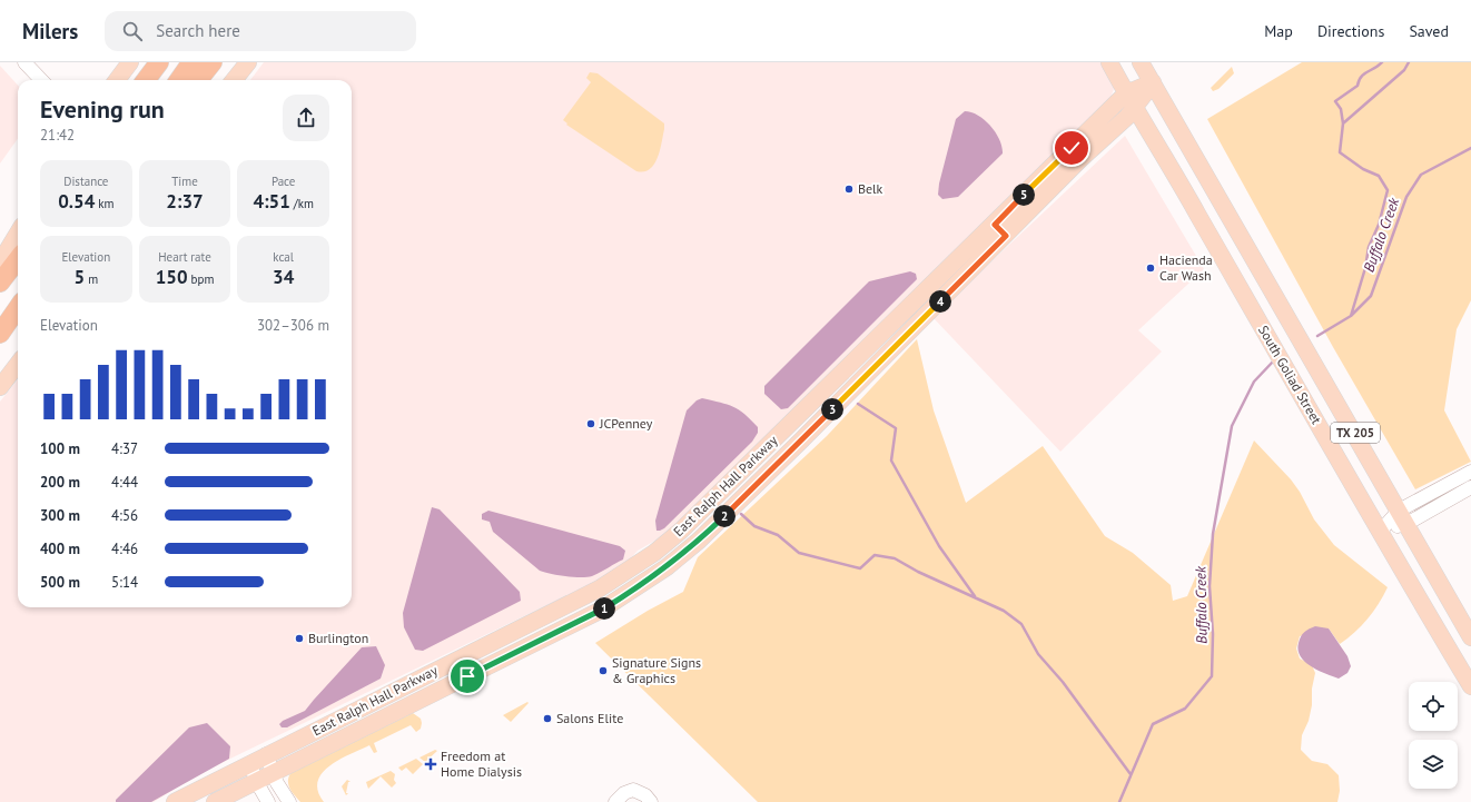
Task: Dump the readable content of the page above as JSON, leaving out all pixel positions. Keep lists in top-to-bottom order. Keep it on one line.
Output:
{"streets":{"main road":["South Goliad Street","TX 205","East Ralph Hall Parkway"]},"crossings":[["South Goliad Street","East Ralph Hall Parkway"]],"water":["Buffalo Creek"],"places":{"other":["Belk","Hacienda Car Wash","JCPenney","Burlington","Signature Signs & Graphics","Salons Elite"],"health":["Freedom at Home Dialysis"]},"page":{"header":"Milers","search":"Search here","nav":["Map","Directions","Saved"],"heading":["Evening run","21:42"],"stats":[["Distance","0.54 km"],["Time","2:37"],["Pace","4:51 /km"],["Elevation","5 m"],["Heart rate","150 bpm"],["kcal","34"]],"pins":["5","4","3","2","1"],"chart":["Elevation","302–306 m"],"list":[{"name":"100 m","note":"4:37"},{"name":"200 m","note":"4:44"},{"name":"300 m","note":"4:56"},{"name":"400 m","note":"4:46"},{"name":"500 m","note":"5:14"}]}}
